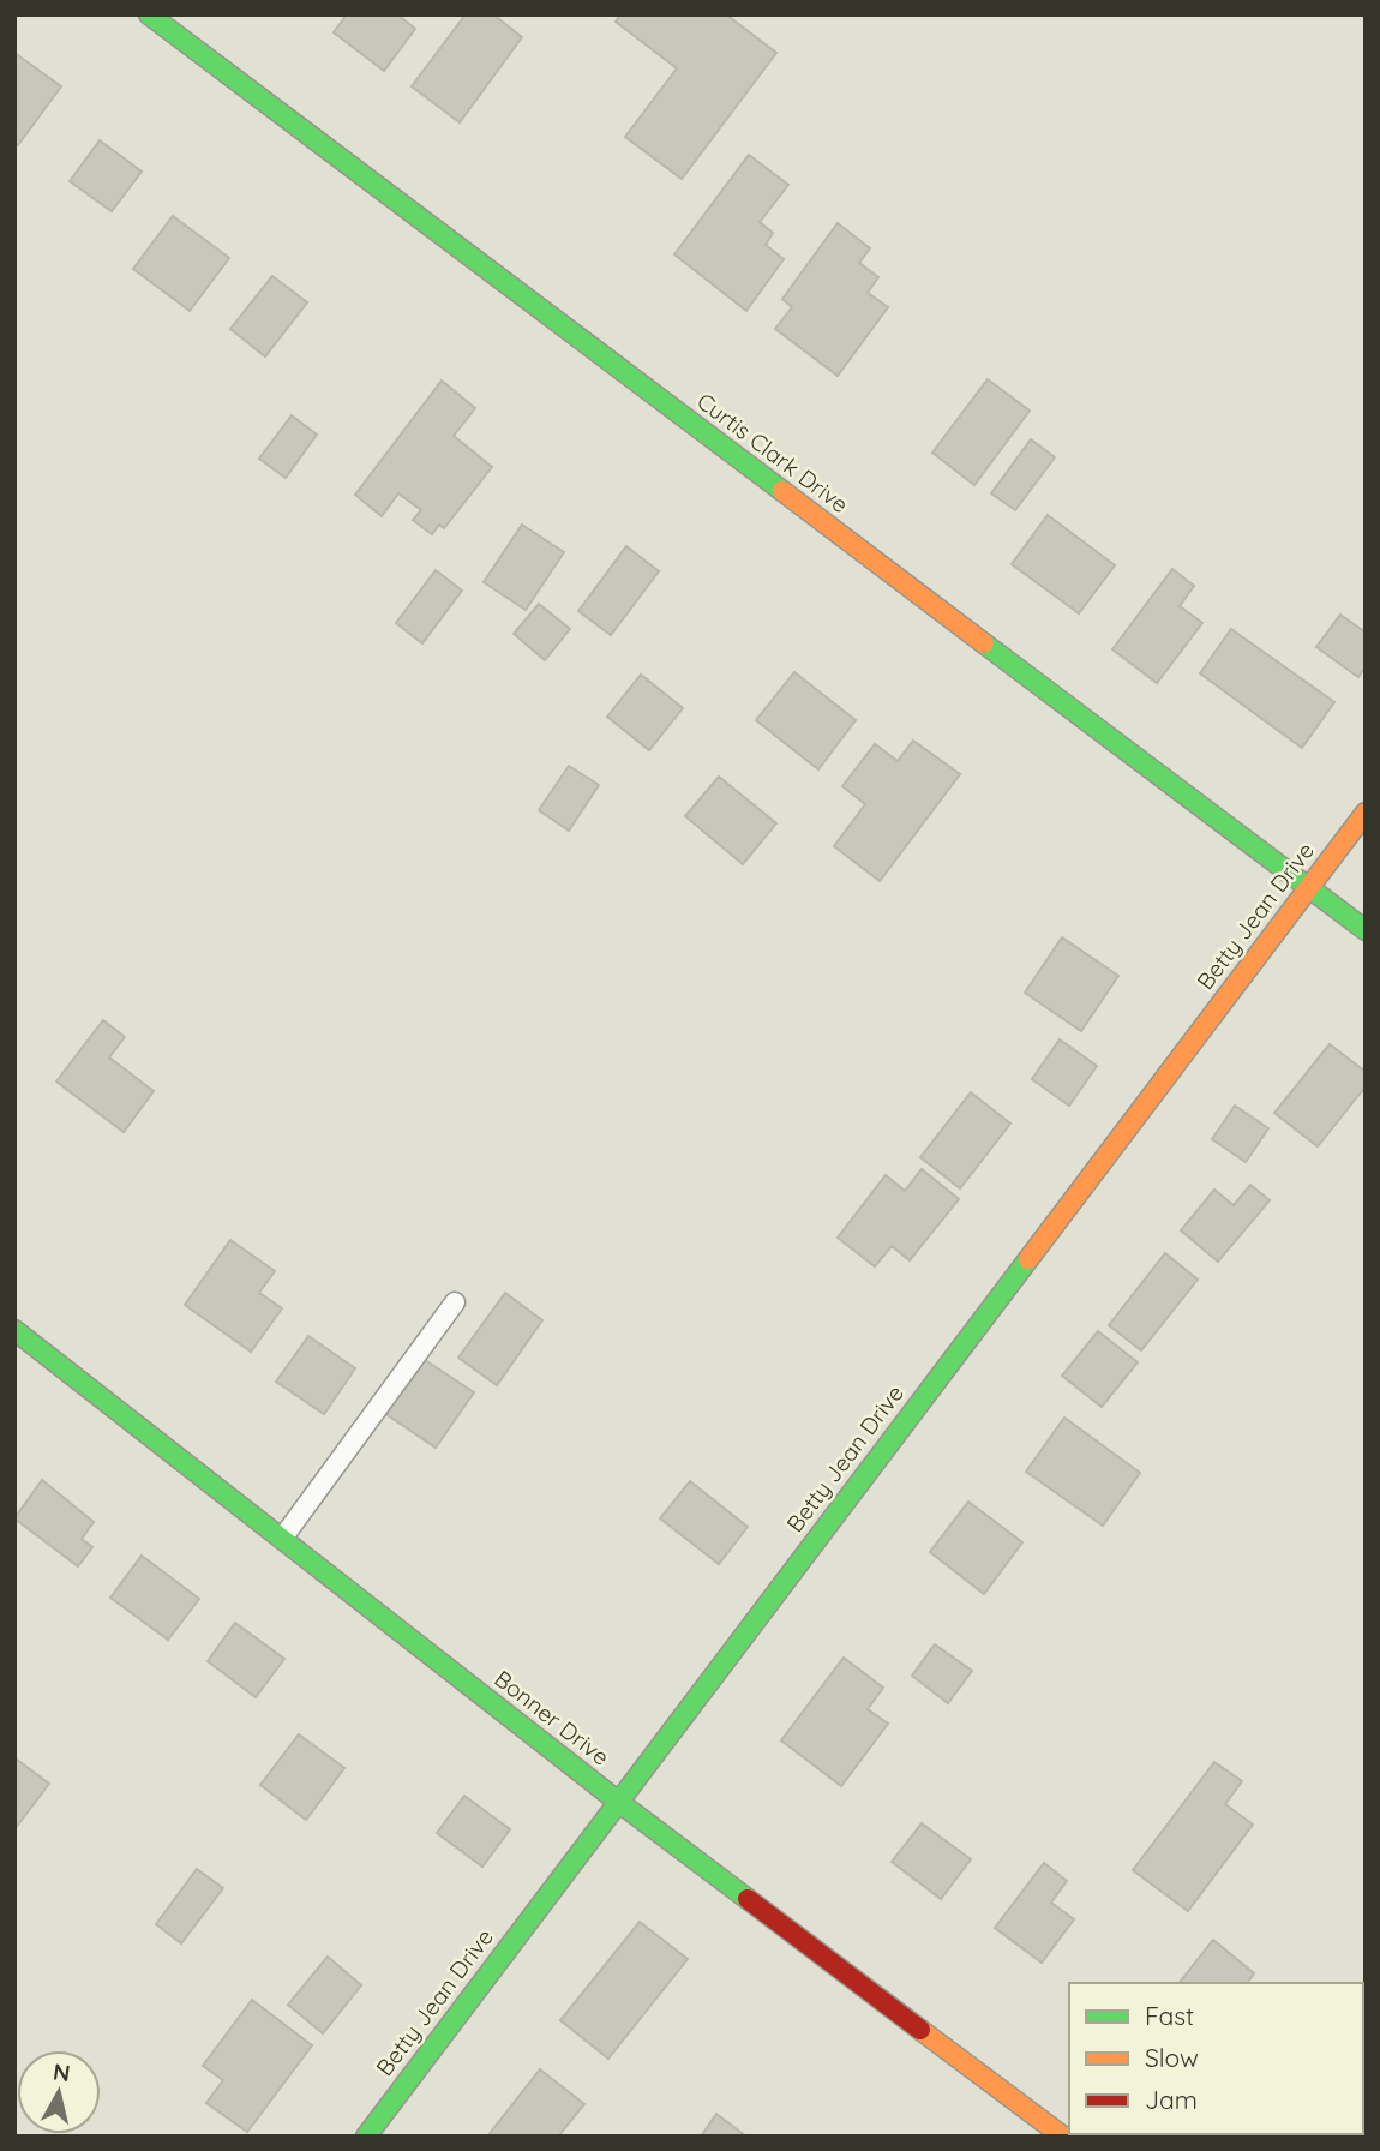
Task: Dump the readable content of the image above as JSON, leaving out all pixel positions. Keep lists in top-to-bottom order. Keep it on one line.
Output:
{"streets":{"street":["Curtis Clark Drive","Betty Jean Drive","Bonner Drive"]},"crossings":[["Curtis Clark Drive","Betty Jean Drive"],["Betty Jean Drive","Bonner Drive"]],"legend":["Fast","Slow","Jam"],"north":"top"}
